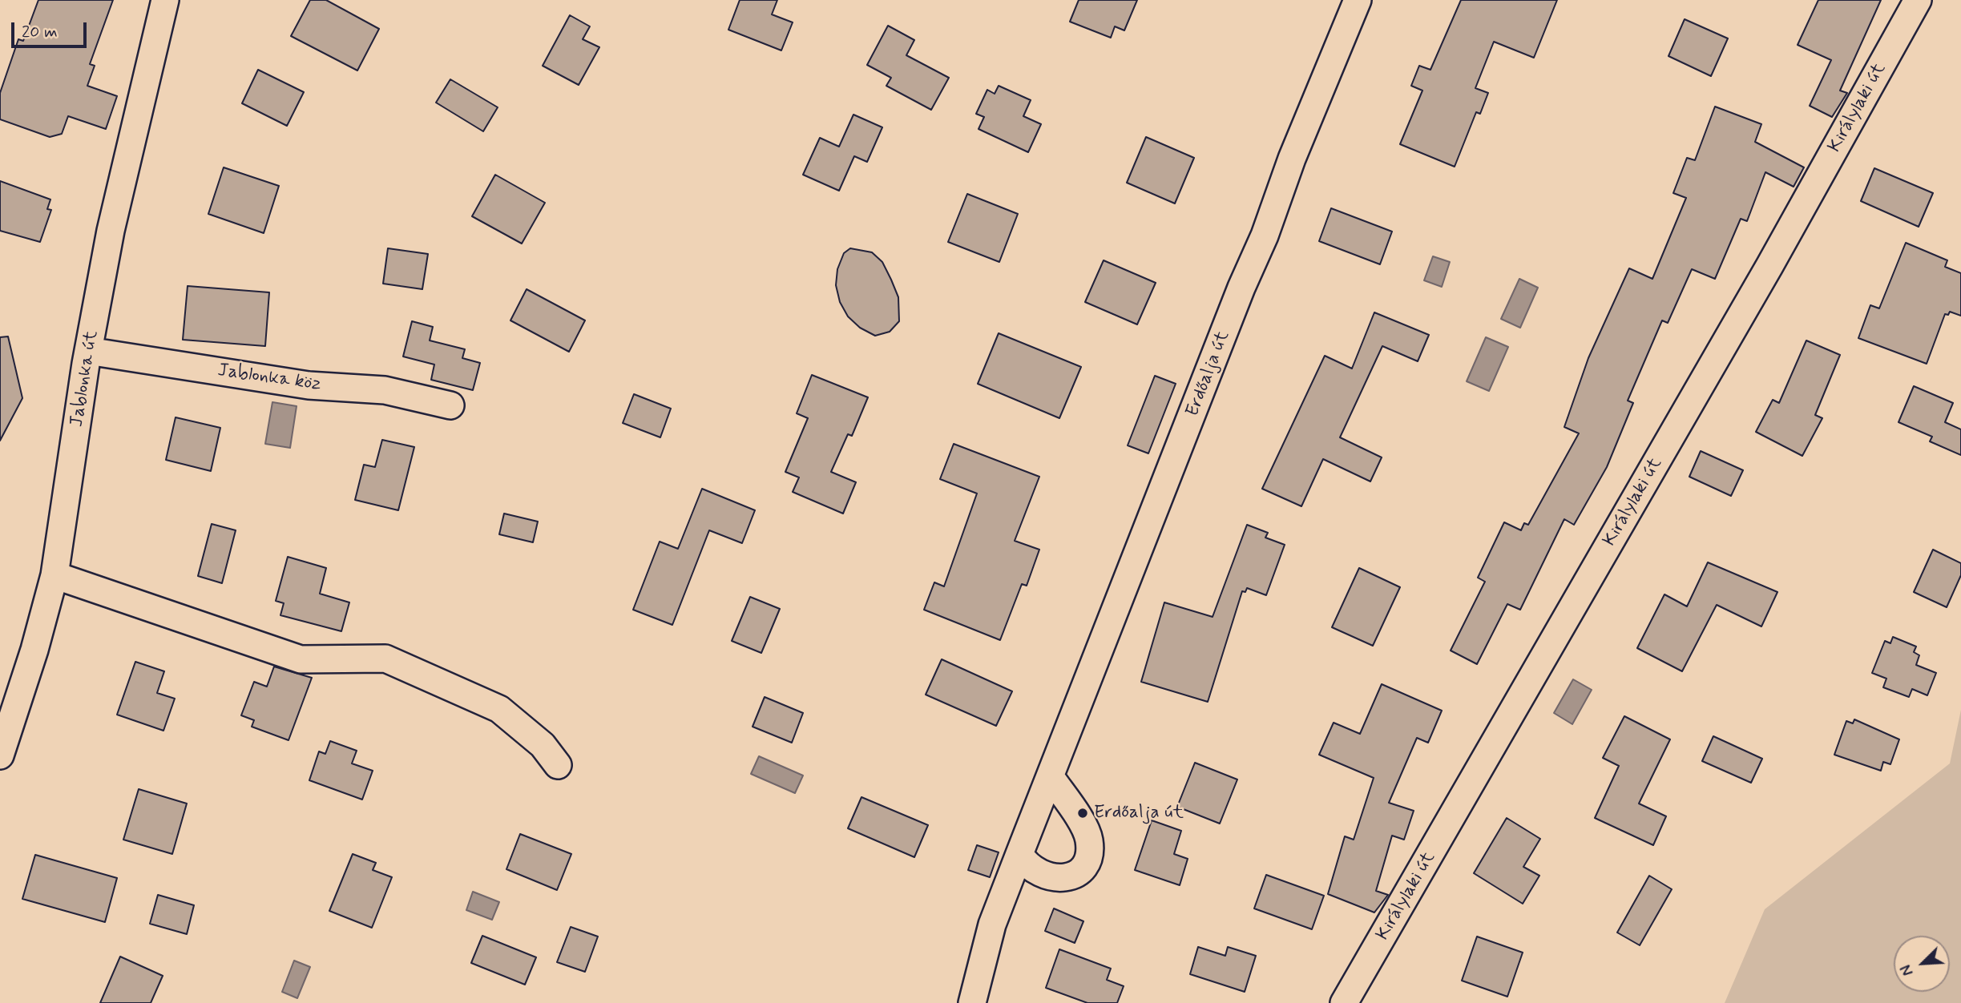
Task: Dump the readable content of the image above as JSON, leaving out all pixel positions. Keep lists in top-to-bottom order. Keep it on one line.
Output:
{"streets":{"street":["Királylaki út","Erdőalja út","Jablonka köz","Jablonka út"]},"crossings":[["Jablonka köz","Jablonka út"]],"places":["Erdőalja út"],"scale_bar":"20 m","north":"bottom left"}
